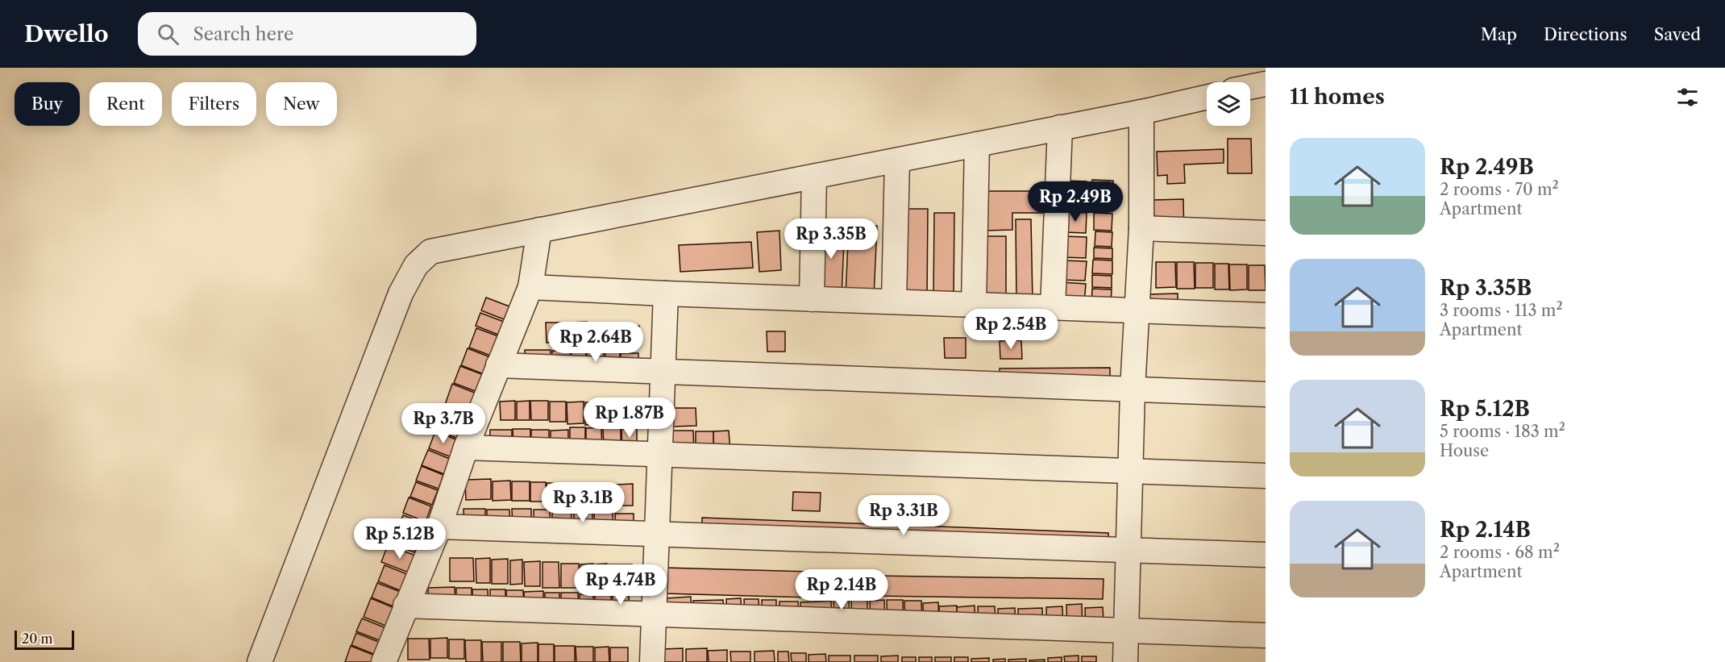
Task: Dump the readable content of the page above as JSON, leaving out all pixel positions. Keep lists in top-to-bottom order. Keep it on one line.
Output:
{"scale_bar":"20 m","page":{"header":"Dwello","search":"Search here","nav":["Map","Directions","Saved"],"heading":"11 homes","chip":["Buy","Rent","Filters","New"],"list":[{"name":"Rp 2.49B","note":"2 rooms · 70 m² · Apartment"},{"name":"Rp 3.35B","note":"3 rooms · 113 m² · Apartment"},{"name":"Rp 5.12B","note":"5 rooms · 183 m² · House"},{"name":"Rp 2.14B","note":"2 rooms · 68 m² · Apartment"}],"price":["Rp 2.49B","Rp 3.35B","Rp 2.54B","Rp 2.64B","Rp 1.87B","Rp 3.7B","Rp 3.1B","Rp 3.31B","Rp 5.12B","Rp 4.74B","Rp 2.14B"],"scale":"20 m"}}
